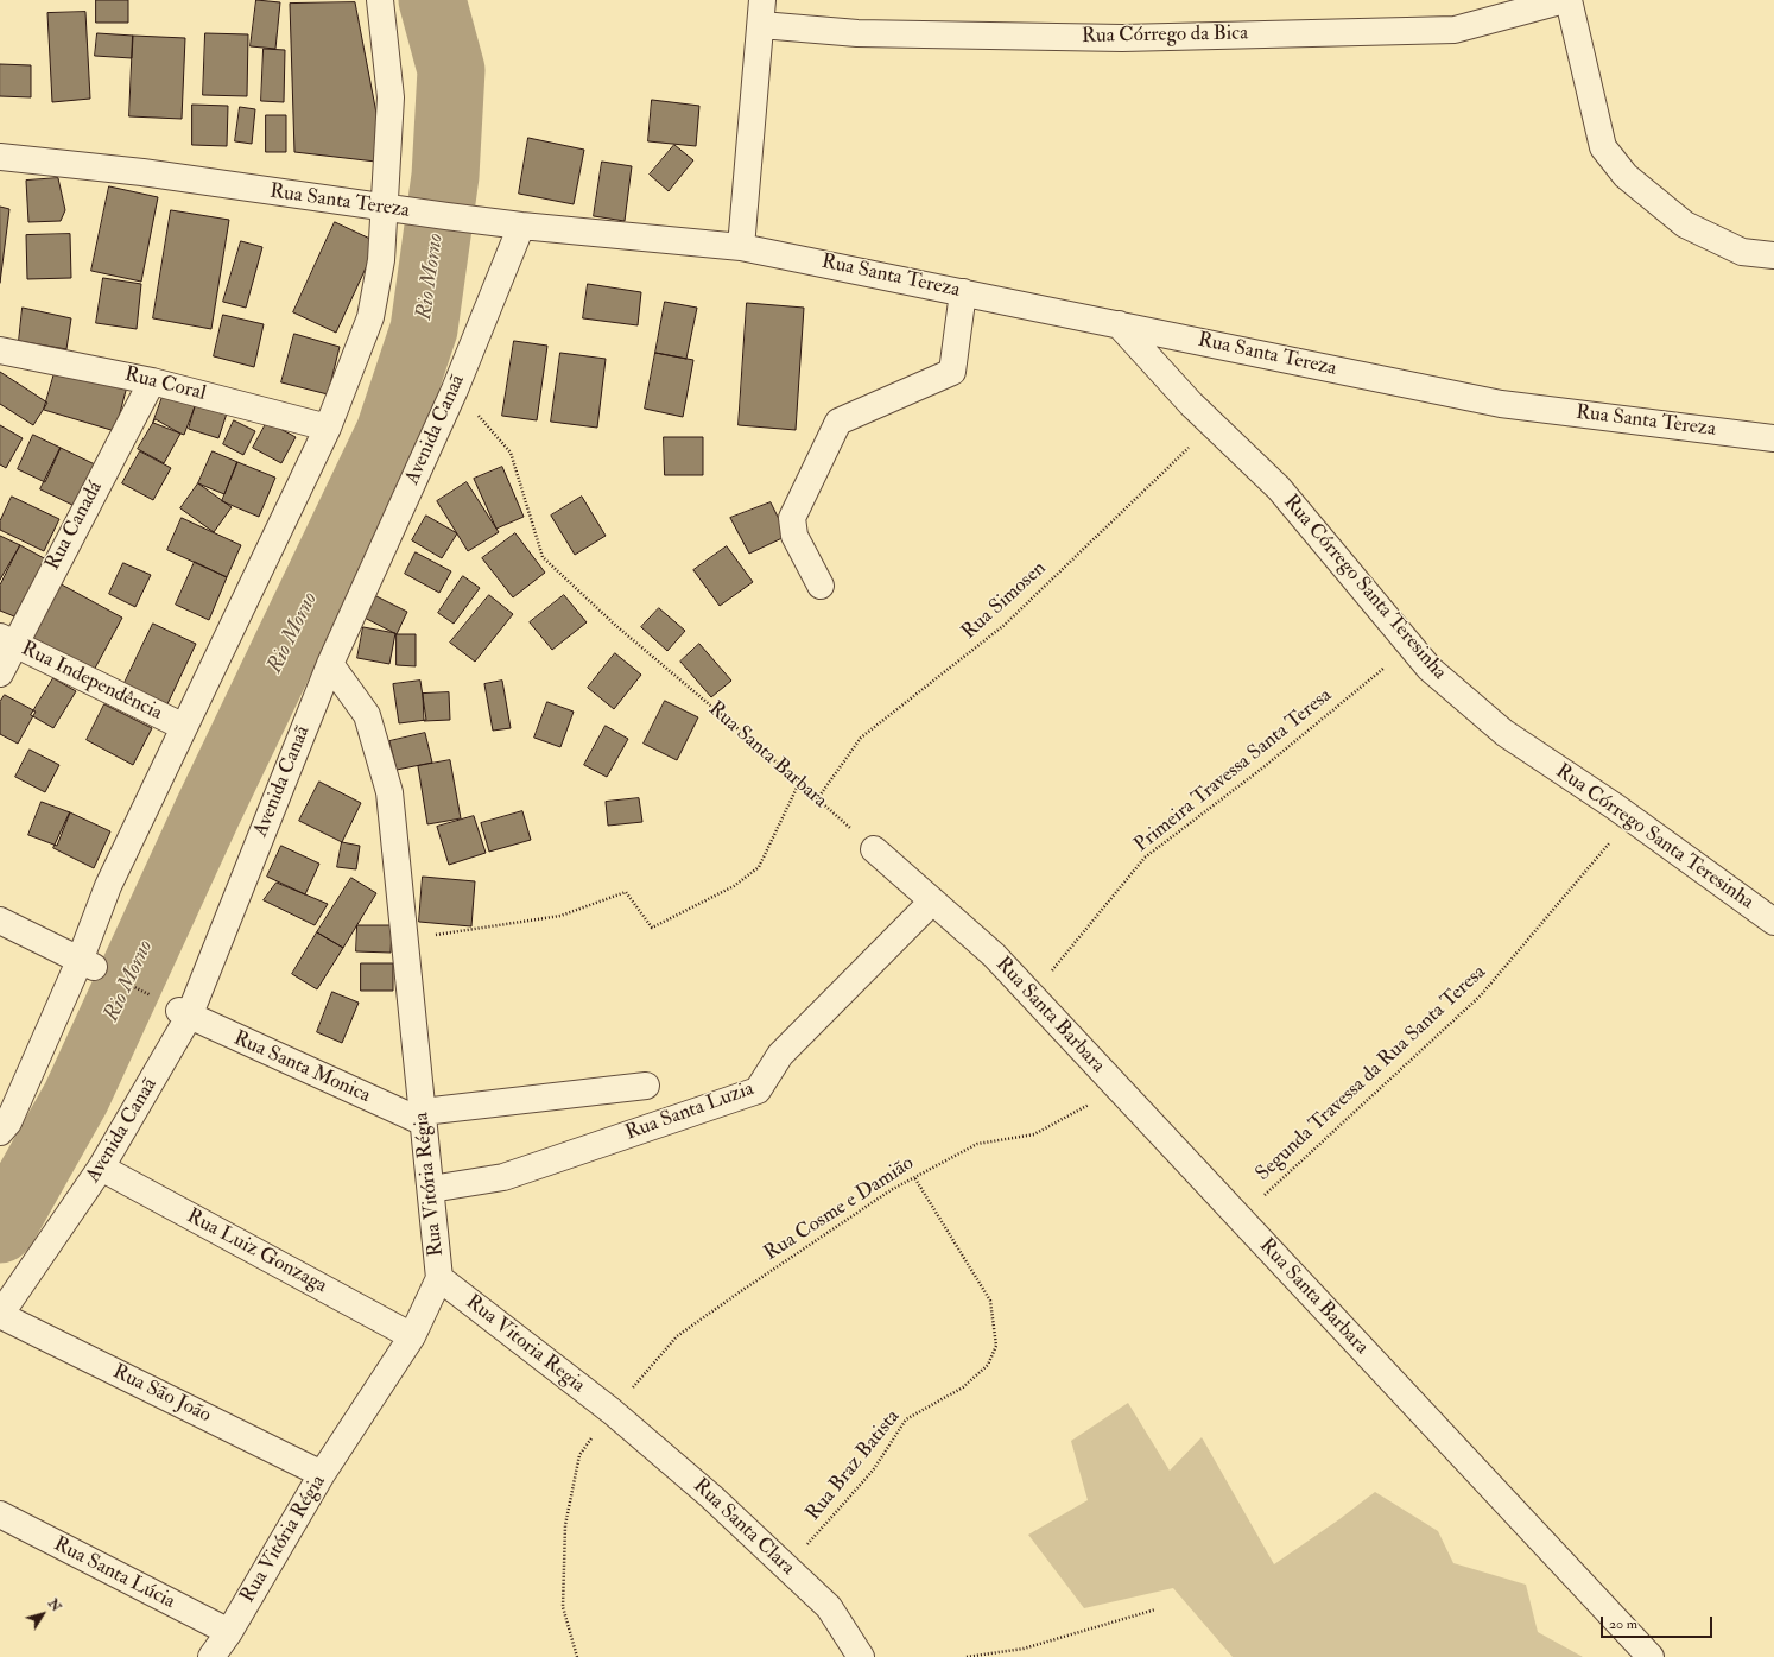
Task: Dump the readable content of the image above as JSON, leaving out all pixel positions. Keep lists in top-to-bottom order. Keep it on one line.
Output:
{"streets":{"street":["Rua Córrego da Bica","Rua Santa Tereza","Rua Coral","Avenida Canaã","Rua Canadá","Rua Córrego Santa Teresinha","Rua Independência","Rua Santa Barbara","Rua Santa Monica","Rua Santa Luzia","Rua Vitória Régia","Rua Luiz Gonzaga","Rua Vitoria Regia","Rua São João","Rua Santa Clara","Rua Santa Lúcia"],"path":["Rua Simosen","Primeira Travessa Santa Teresa","Segunda Travessa da Rua Santa Teresa","Rua Cosme e Damião","Rua Braz Batista"]},"crossings":[["Rua Santa Tereza","Avenida Canaã"],["Rua Santa Tereza","Rua Córrego Santa Teresinha"],["Rua Coral","Rua Canadá"],["Avenida Canaã","Rua Santa Barbara"],["Avenida Canaã","Rua Santa Monica"],["Avenida Canaã","Rua Vitória Régia"],["Avenida Canaã","Rua Luiz Gonzaga"],["Avenida Canaã","Rua São João"],["Rua Canadá","Rua Independência"],["Rua Córrego Santa Teresinha","Rua Simosen"],["Rua Córrego Santa Teresinha","Primeira Travessa Santa Teresa"],["Rua Córrego Santa Teresinha","Segunda Travessa da Rua Santa Teresa"],["Rua Simosen","Rua Santa Barbara"],["Rua Santa Barbara","Primeira Travessa Santa Teresa"],["Rua Santa Barbara","Segunda Travessa da Rua Santa Teresa"],["Rua Santa Barbara","Rua Santa Luzia"],["Rua Santa Barbara","Rua Cosme e Damião"],["Rua Santa Monica","Rua Vitória Régia"],["Rua Santa Luzia","Rua Vitória Régia"],["Rua Vitória Régia","Rua Luiz Gonzaga"],["Rua Vitória Régia","Rua Vitoria Regia"],["Rua Vitória Régia","Rua São João"],["Rua Vitória Régia","Rua Santa Lúcia"],["Rua Cosme e Damião","Rua Vitoria Regia"],["Rua Cosme e Damião","Rua Braz Batista"],["Rua Cosme e Damião","Rua Santa Clara"],["Rua Vitoria Regia","Rua Santa Clara"],["Rua Braz Batista","Rua Santa Clara"]],"water":["Rio Morno"],"scale_bar":"20 m","north":"top right"}
